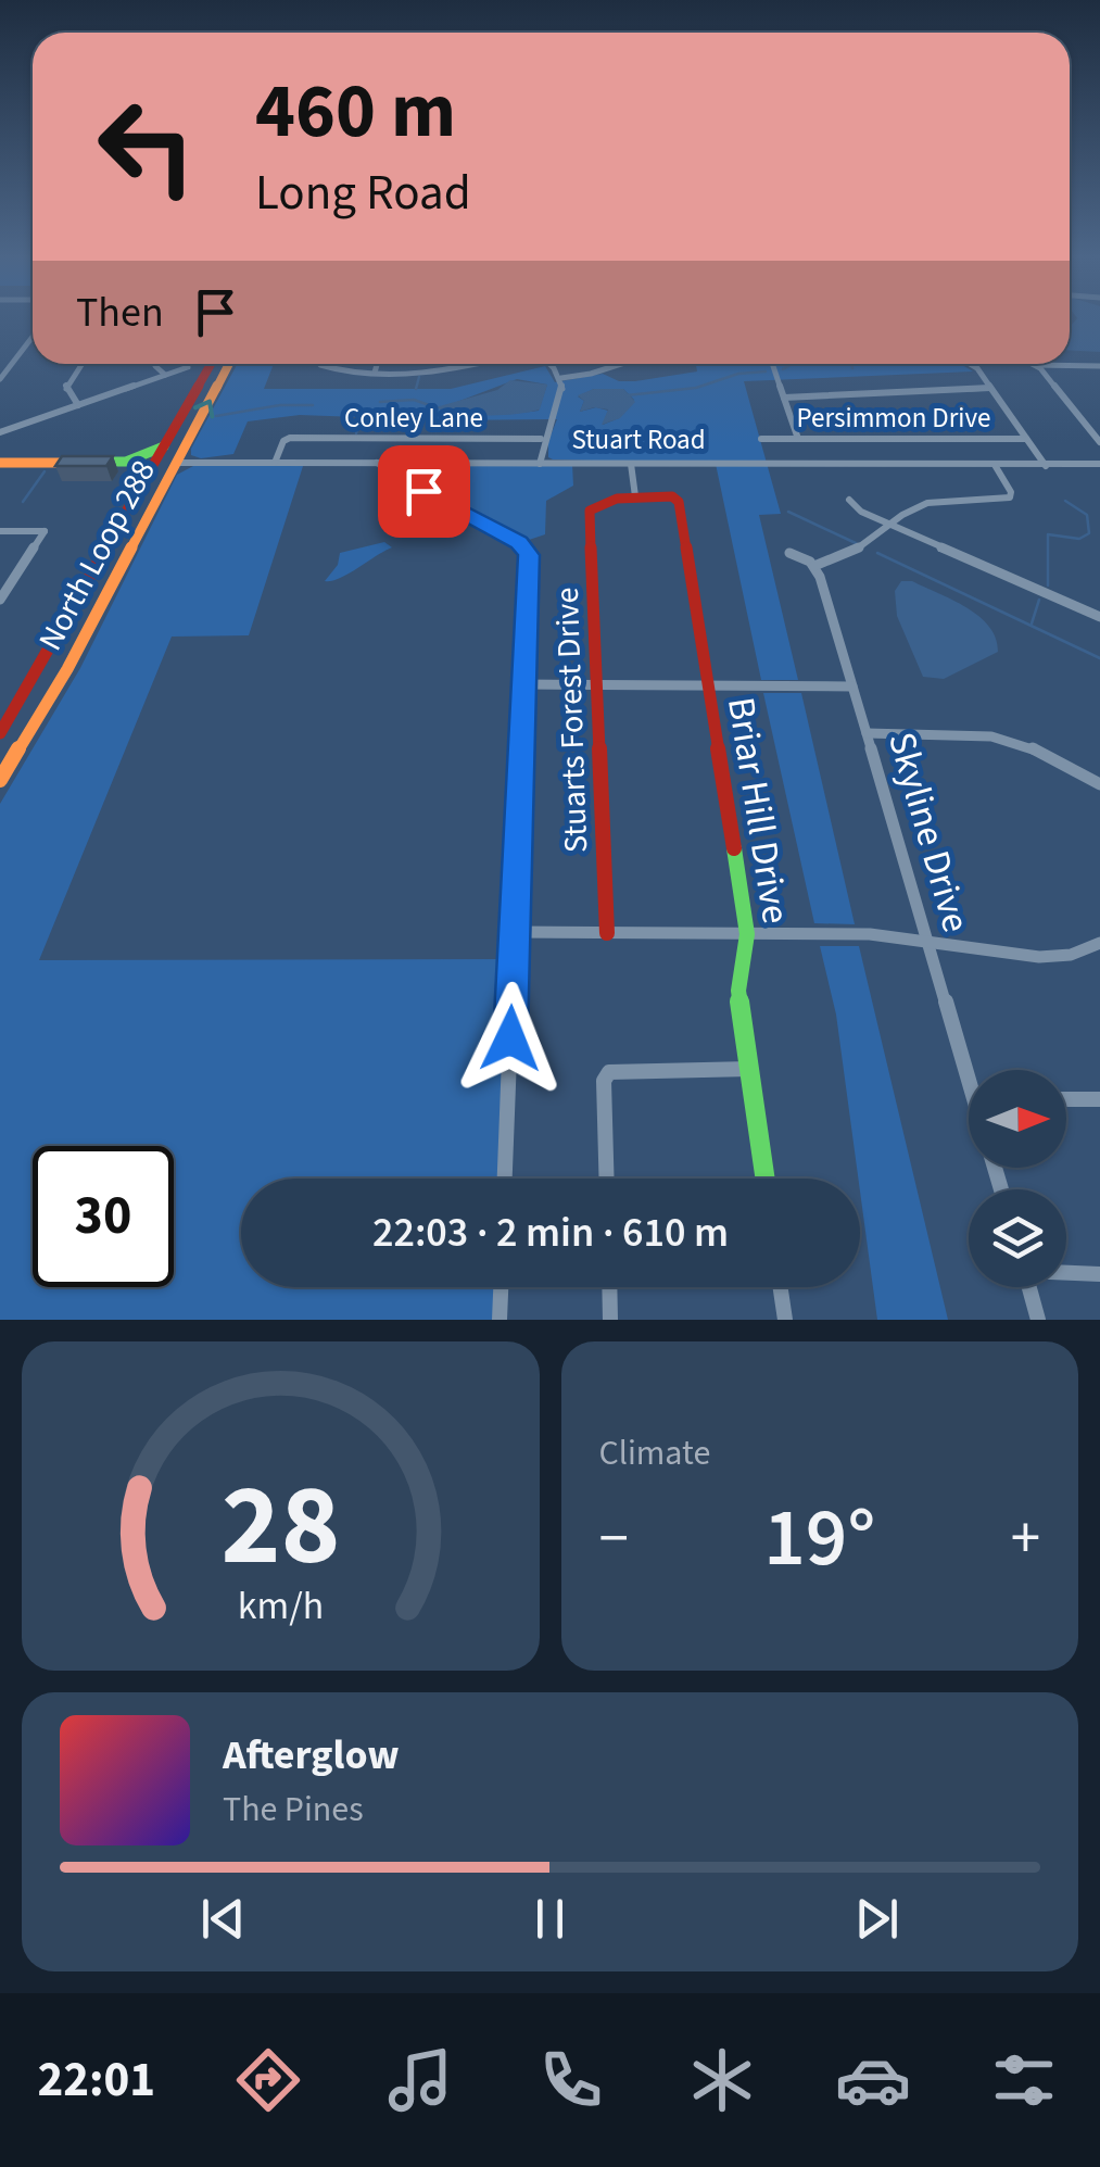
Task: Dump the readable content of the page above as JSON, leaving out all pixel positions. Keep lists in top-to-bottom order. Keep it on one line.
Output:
{"streets":{"main road":["North Loop 288","Stuarts Forest Drive","Briar Hill Drive"],"street":["Conley Lane","Persimmon Drive","Stuart Road","Skyline Drive"]},"crossings":[["Conley Lane","Stuart Road"],["Stuart Road","North Loop 288"],["Stuarts Forest Drive","Briar Hill Drive"]],"north":"right","page":{"turn":["460 m","Long Road"],"then":"Then","limit":"30","trip":"22:03 · 2 min · 610 m","tile":"Climate","heat":["−","19°","+"],"song":["Afterglow","The Pines"],"tabs":"22:01","gauge":["28","km/h"]}}
